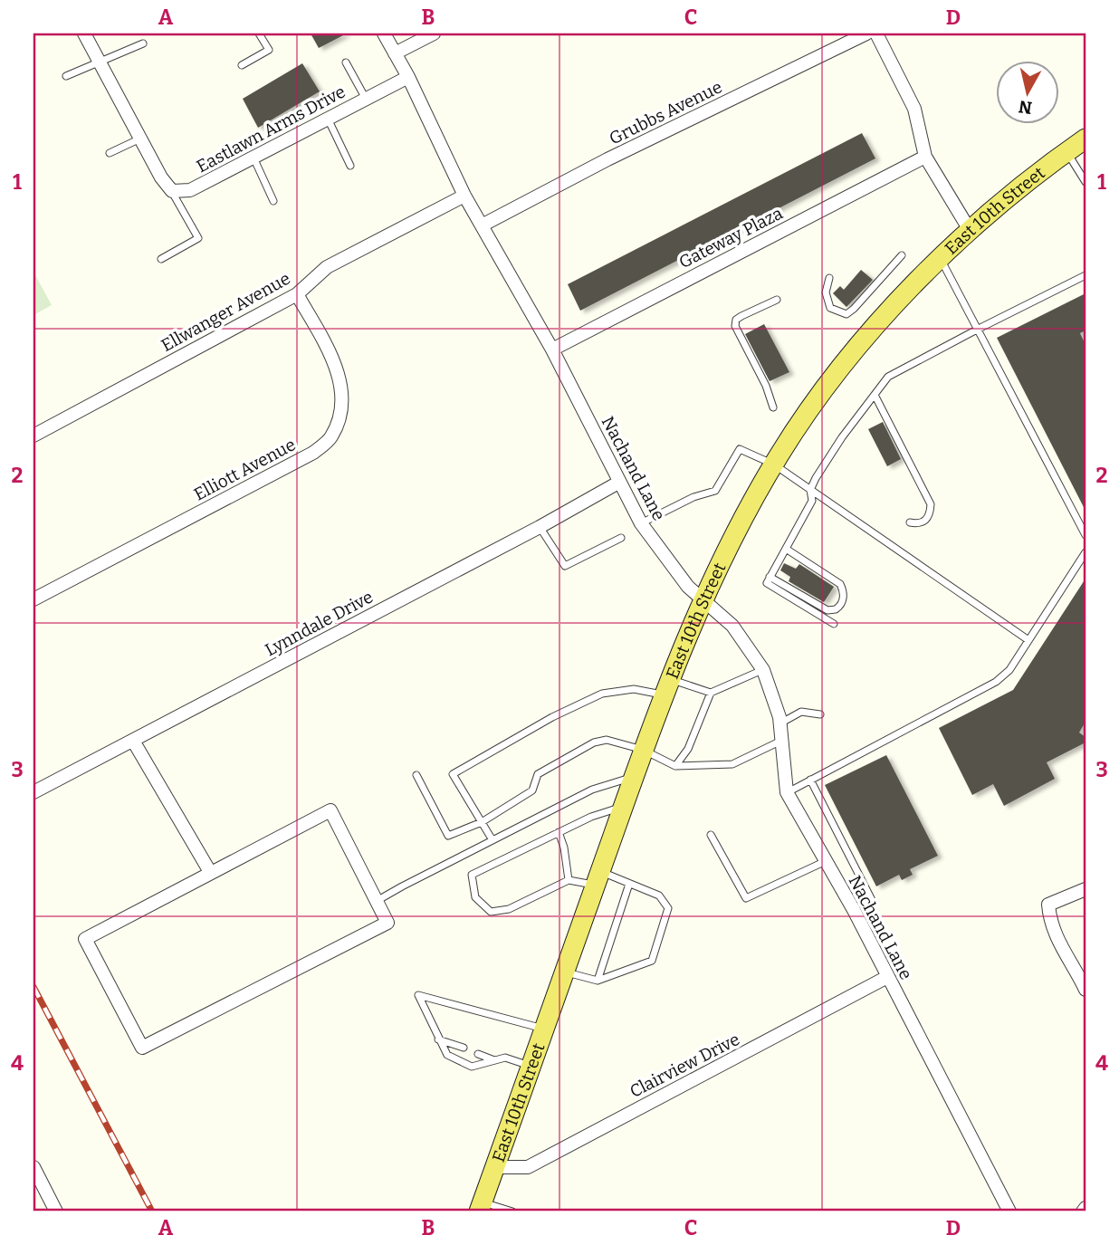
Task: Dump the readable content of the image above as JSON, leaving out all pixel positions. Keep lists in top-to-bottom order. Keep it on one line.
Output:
{"streets":{"main road":["East 10th Street"],"street":["Grubbs Avenue","Eastlawn Arms Drive","Gateway Plaza","Ellwanger Avenue","Nachand Lane","Elliott Avenue","Lynndale Drive","Clairview Drive"]},"crossings":[["Grubbs Avenue","Nachand Lane"],["Eastlawn Arms Drive","Nachand Lane"],["East 10th Street","Nachand Lane"],["East 10th Street","Clairview Drive"],["Gateway Plaza","Nachand Lane"],["Ellwanger Avenue","Nachand Lane"],["Ellwanger Avenue","Elliott Avenue"],["Nachand Lane","Lynndale Drive"],["Nachand Lane","Clairview Drive"]],"north":"bottom","grid":{"columns":["A","B","C","D"],"rows":["1","2","3","4"]}}
